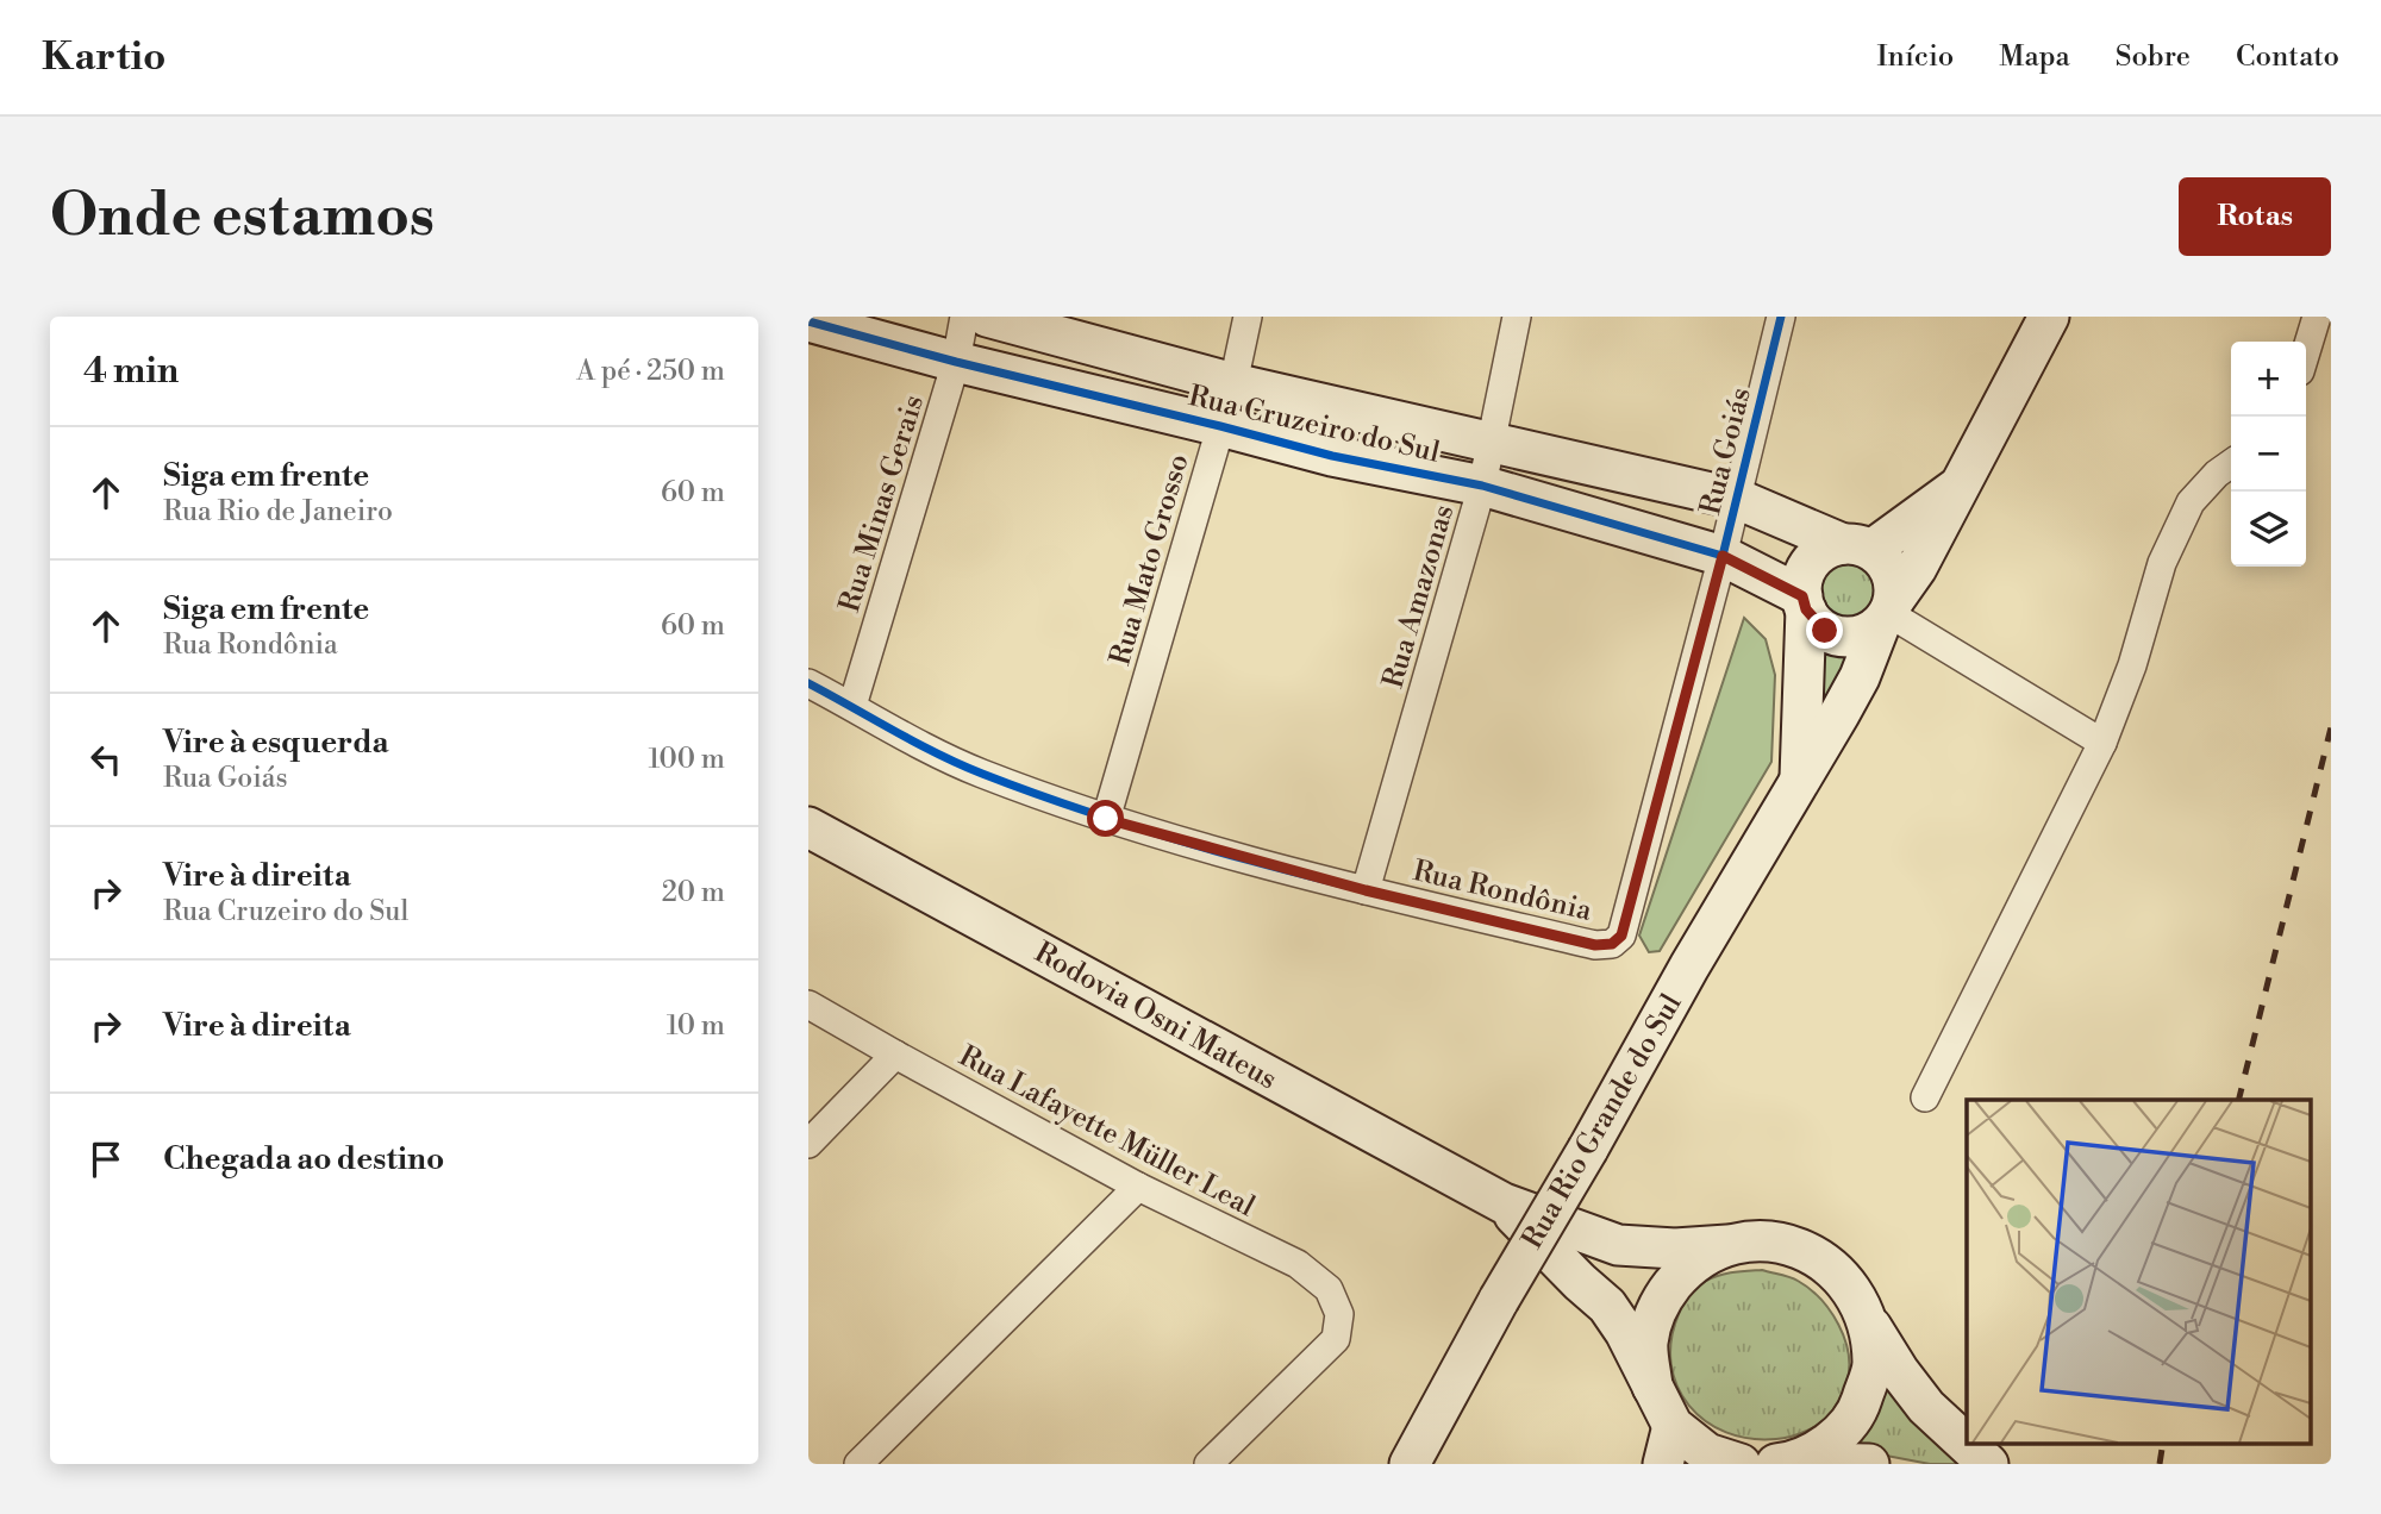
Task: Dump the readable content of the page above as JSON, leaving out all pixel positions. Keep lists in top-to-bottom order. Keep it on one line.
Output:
{"streets":{"street":["Rua Cruzeiro do Sul","Rua Goiás","Rua Minas Gerais","Rua Mato Grosso","Rua Amazonas","Rua Rondônia","Rodovia Osni Mateus","Rua Rio Grande do Sul","Rua Lafayette Müller Leal"]},"crossings":[["Rua Cruzeiro do Sul","Rua Goiás"],["Rua Cruzeiro do Sul","Rua Minas Gerais"],["Rua Cruzeiro do Sul","Rua Mato Grosso"],["Rua Cruzeiro do Sul","Rua Amazonas"],["Rua Cruzeiro do Sul","Rua Rio Grande do Sul"],["Rua Goiás","Rua Rondônia"],["Rua Minas Gerais","Rua Rondônia"],["Rua Mato Grosso","Rua Rondônia"],["Rua Amazonas","Rua Rondônia"]],"page":{"header":"Kartio","nav":["Início","Mapa","Sobre","Contato"],"buttons":"Rotas","title":"Onde estamos","heading":["4 min","A pé · 250 m"],"map_buttons":["+","−"],"list":[["Siga em frente","Rua Rio de Janeiro","60 m"],["Siga em frente","Rua Rondônia","60 m"],["Vire à esquerda","Rua Goiás","100 m"],["Vire à direita","Rua Cruzeiro do Sul","20 m"],["Vire à direita","10 m"],"Chegada ao destino"]}}
